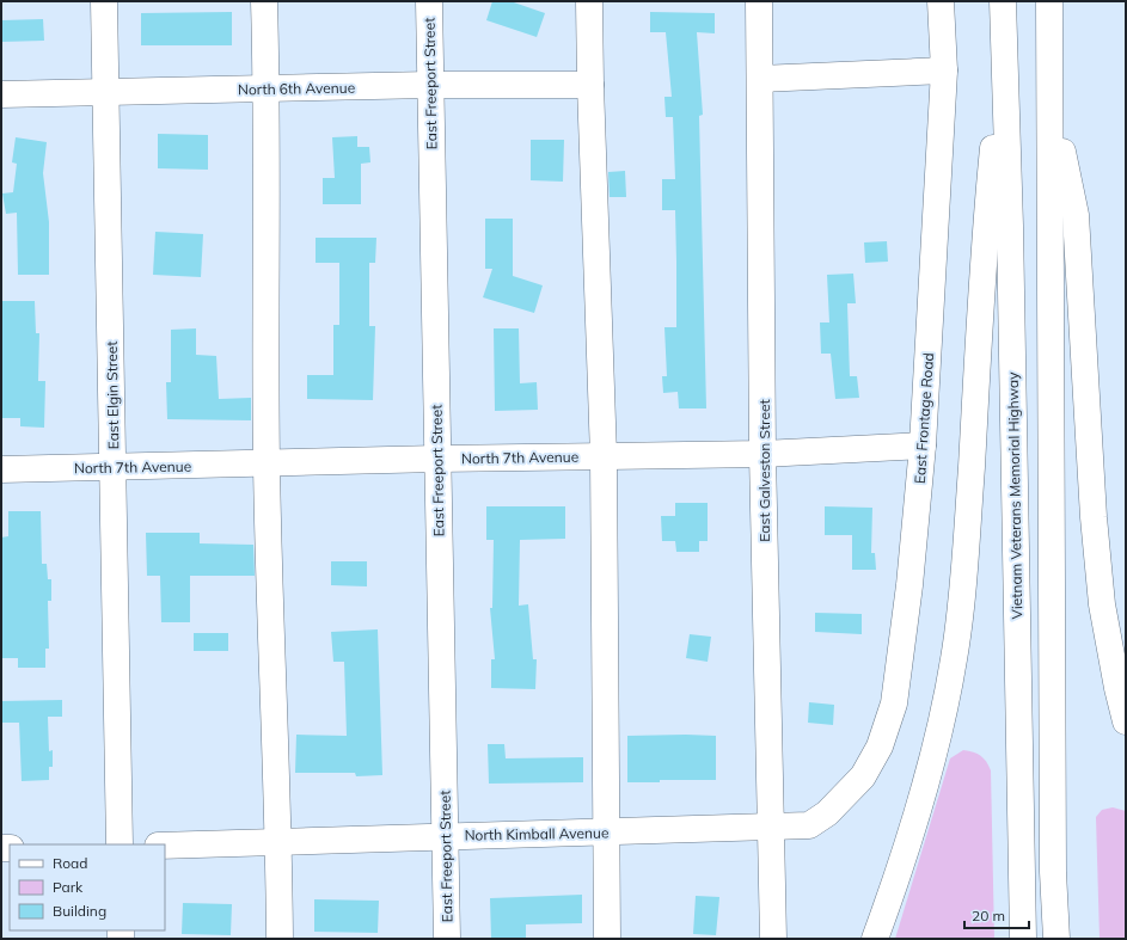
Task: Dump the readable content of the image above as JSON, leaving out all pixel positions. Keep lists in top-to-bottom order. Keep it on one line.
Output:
{"streets":{"main road":["East Freeport Street","North 6th Avenue","East Elgin Street","East Frontage Road","North 7th Avenue","East Galveston Street","Vietnam Veterans Memorial Highway","North Kimball Avenue"]},"crossings":[["East Freeport Street","North 6th Avenue"],["East Freeport Street","North 7th Avenue"],["East Freeport Street","North Kimball Avenue"],["North 6th Avenue","East Elgin Street"],["East Elgin Street","North 7th Avenue"],["East Frontage Road","North 7th Avenue"],["East Frontage Road","North Kimball Avenue"],["North 7th Avenue","East Galveston Street"],["East Galveston Street","North Kimball Avenue"]],"legend":["Road","Park","Building"],"scale_bar":"20 m"}
